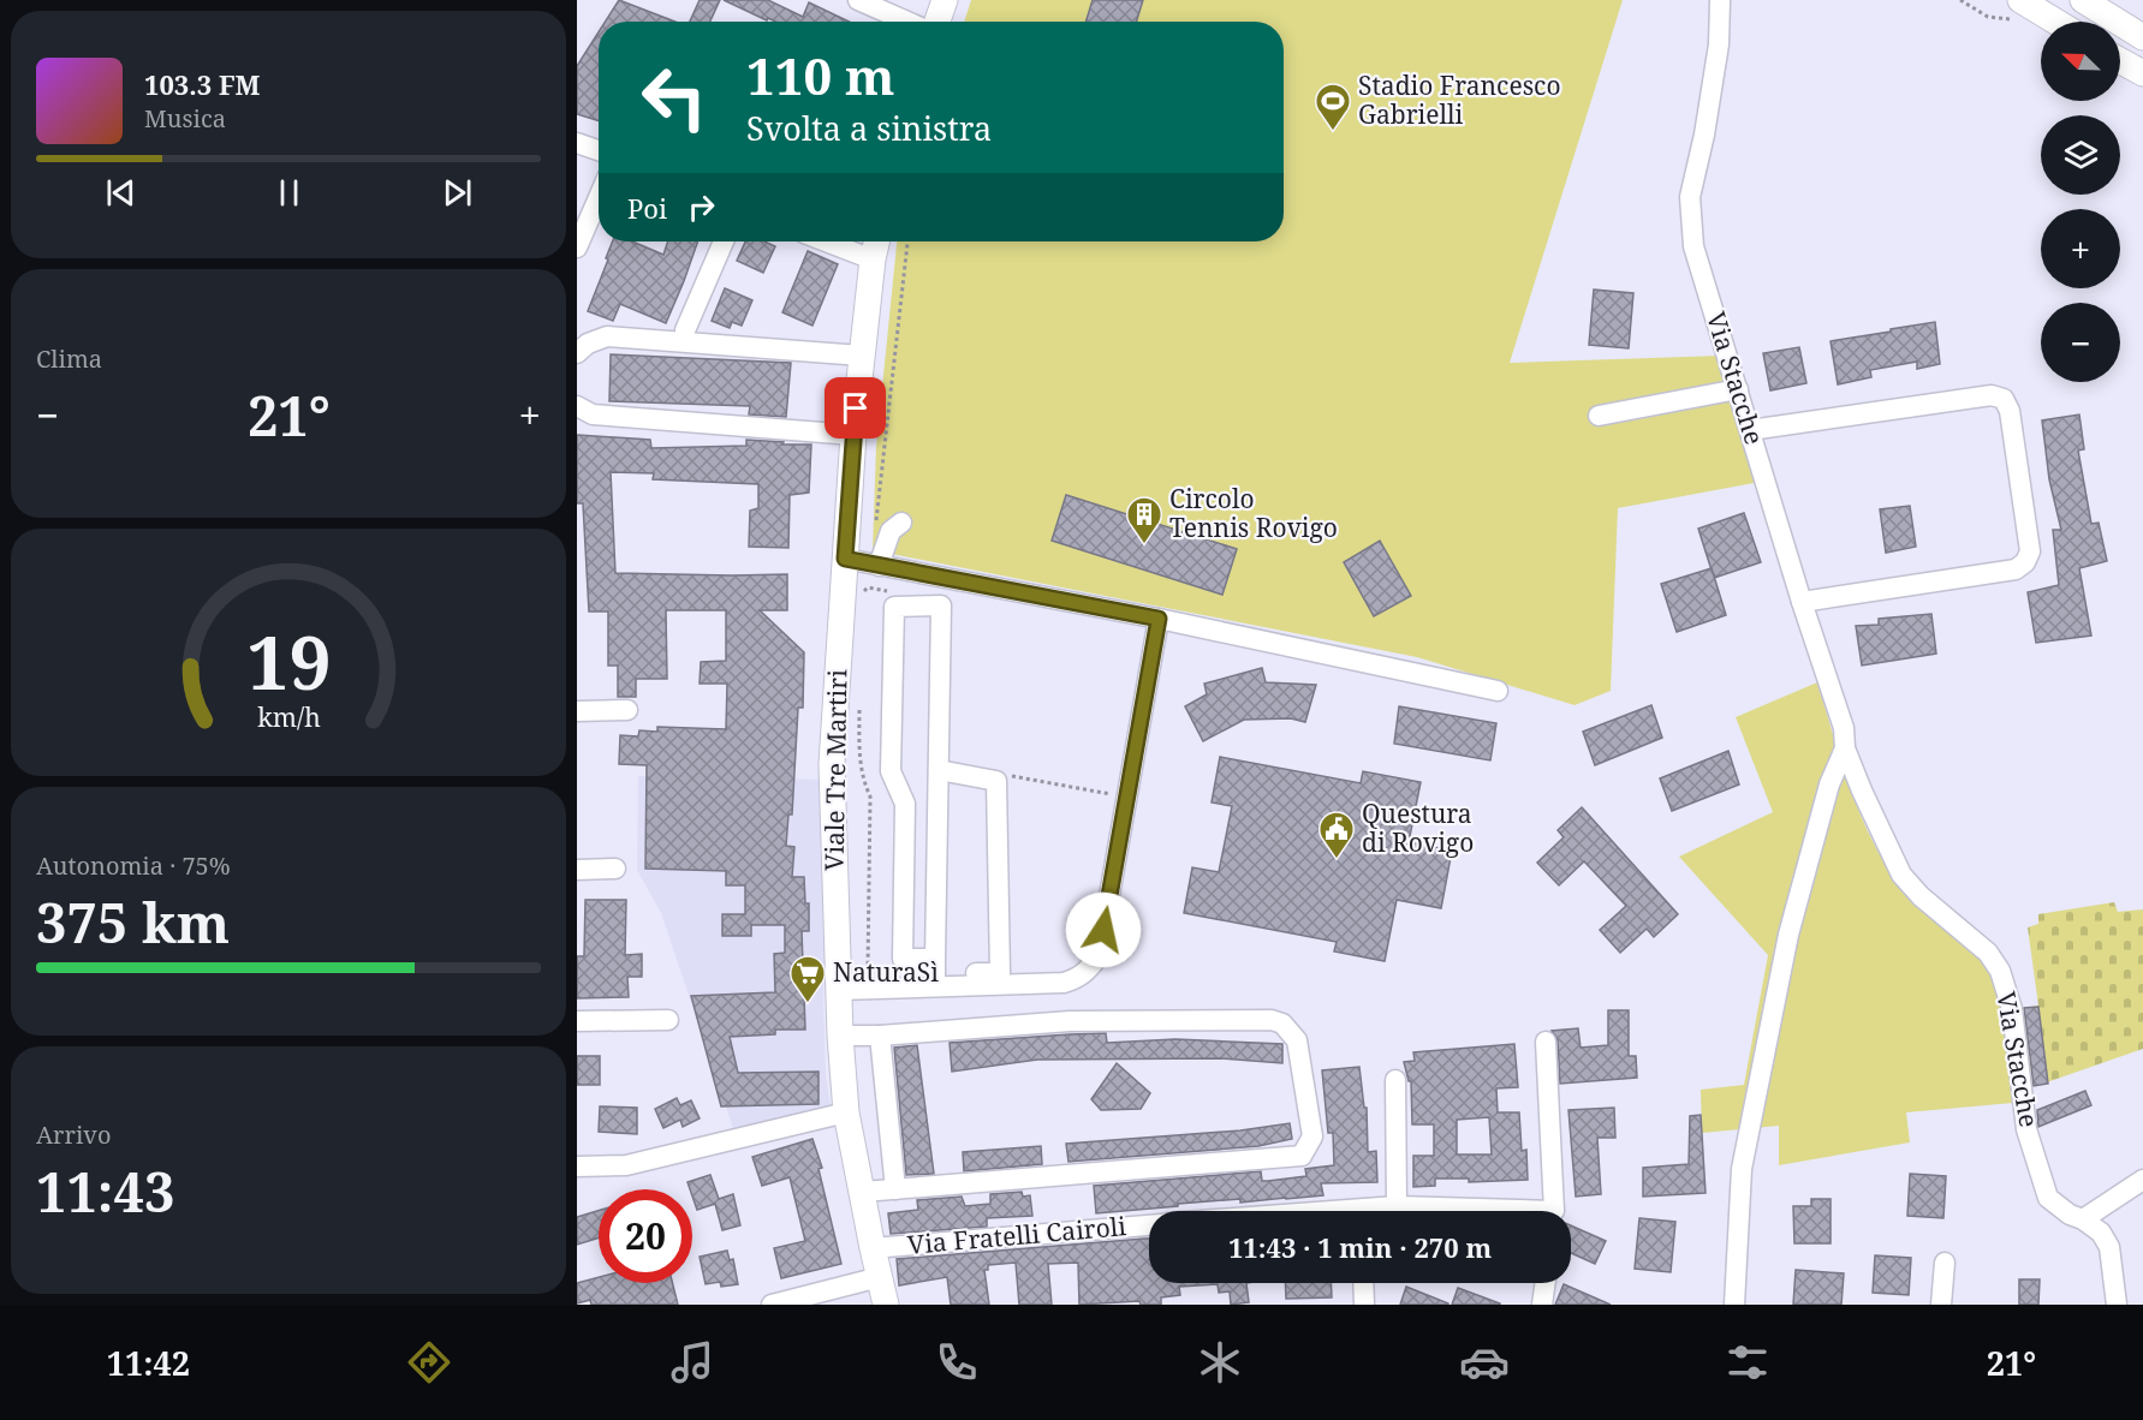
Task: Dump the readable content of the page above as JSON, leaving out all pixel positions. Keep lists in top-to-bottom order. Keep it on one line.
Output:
{"streets":{"main road":["Viale Tre Martiri"],"street":["Via Stacche","Via Fratelli Cairoli"]},"crossings":[["Viale Tre Martiri","Via Fratelli Cairoli"]],"places":{"sports":["Stadio Francesco Gabrielli"],"building":["Circolo Tennis Rovigo"],"public building":["Questura di Rovigo"],"supermarket":["NaturaSì"]},"north":"top left","page":{"map_buttons":["+","−"],"turn":["110 m","Svolta a sinistra"],"song":["103.3 FM","Musica"],"then":"Poi","tile":["Clima",["Autonomia · 75%","375 km"],["Arrivo","11:43"]],"heat":["−","21°","+"],"limit":"20","trip":"11:43 · 1 min · 270 m","tabs":["11:42","21°"],"gauge":["19","km/h"]}}
